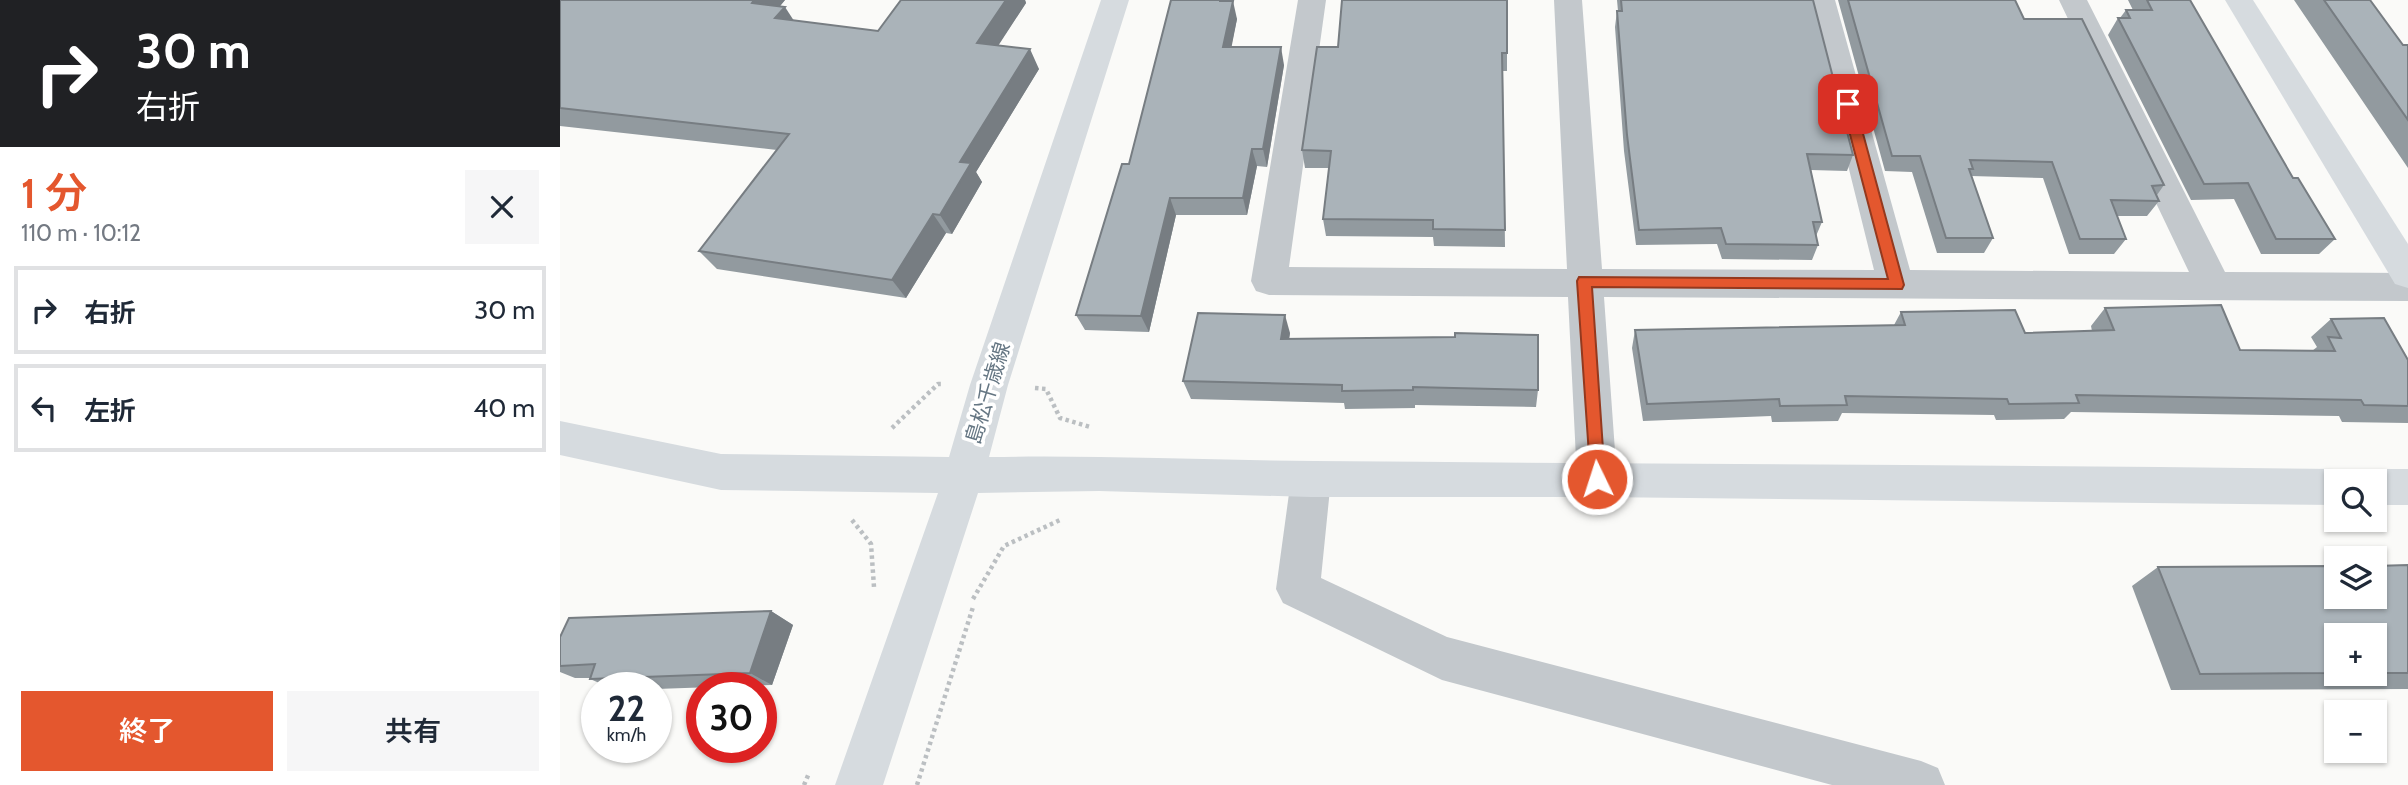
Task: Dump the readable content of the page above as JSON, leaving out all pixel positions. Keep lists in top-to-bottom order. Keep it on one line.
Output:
{"streets":{"street":["島松千歳線"]},"page":{"turn":["30 m","右折"],"heading":["1 分","110 m · 10:12"],"list":[{"name":"右折","value":"30 m"},{"name":"左折","value":"40 m"}],"map_buttons":["+","−"],"speed":"22 km/h","limit":"30","buttons":["終了","共有"]}}
